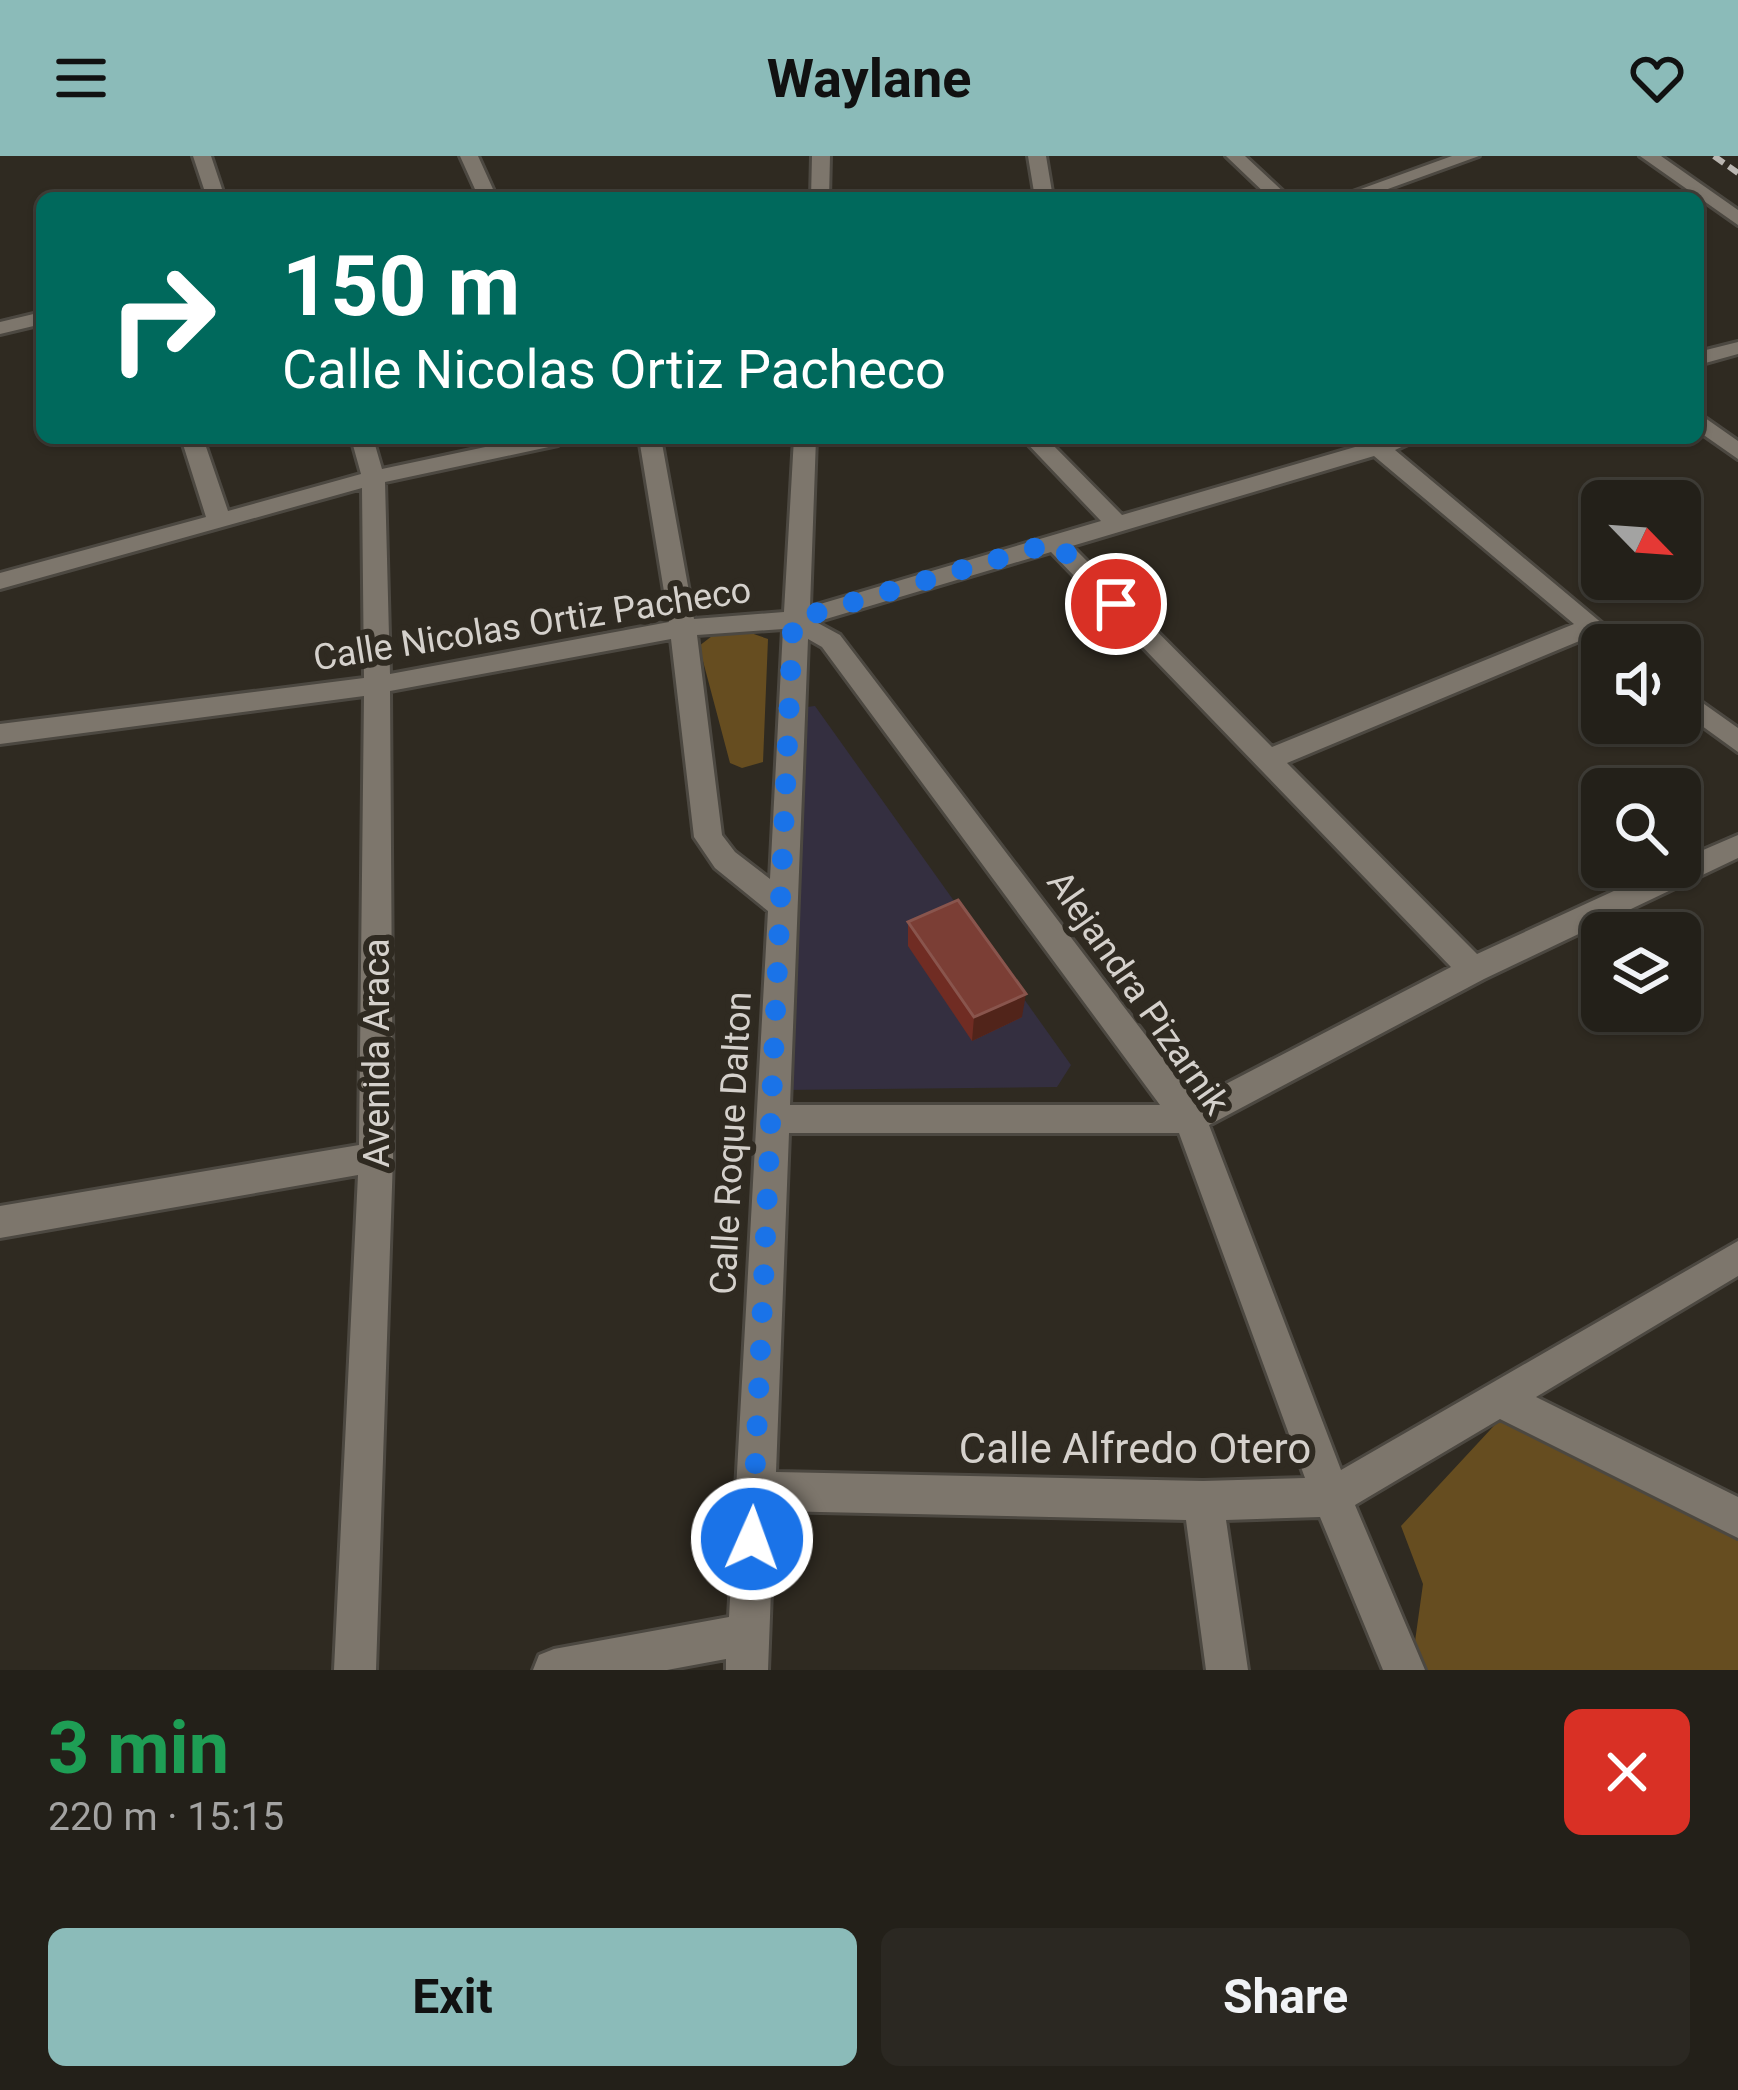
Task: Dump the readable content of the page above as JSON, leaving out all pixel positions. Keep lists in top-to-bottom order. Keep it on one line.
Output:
{"streets":{"street":["Calle Nicolas Ortiz Pacheco","Alejandra Pizarnik","Avenida Araca","Calle Roque Dalton","Calle Alfredo Otero"]},"crossings":[["Calle Nicolas Ortiz Pacheco","Alejandra Pizarnik"],["Calle Nicolas Ortiz Pacheco","Avenida Araca"],["Calle Nicolas Ortiz Pacheco","Calle Roque Dalton"],["Alejandra Pizarnik","Calle Roque Dalton"],["Alejandra Pizarnik","Calle Alfredo Otero"],["Calle Roque Dalton","Calle Alfredo Otero"]],"north":"bottom right","page":{"header":"Waylane","turn":["150 m","Calle Nicolas Ortiz Pacheco"],"heading":["3 min","220 m · 15:15"],"buttons":["Exit","Share"]}}
